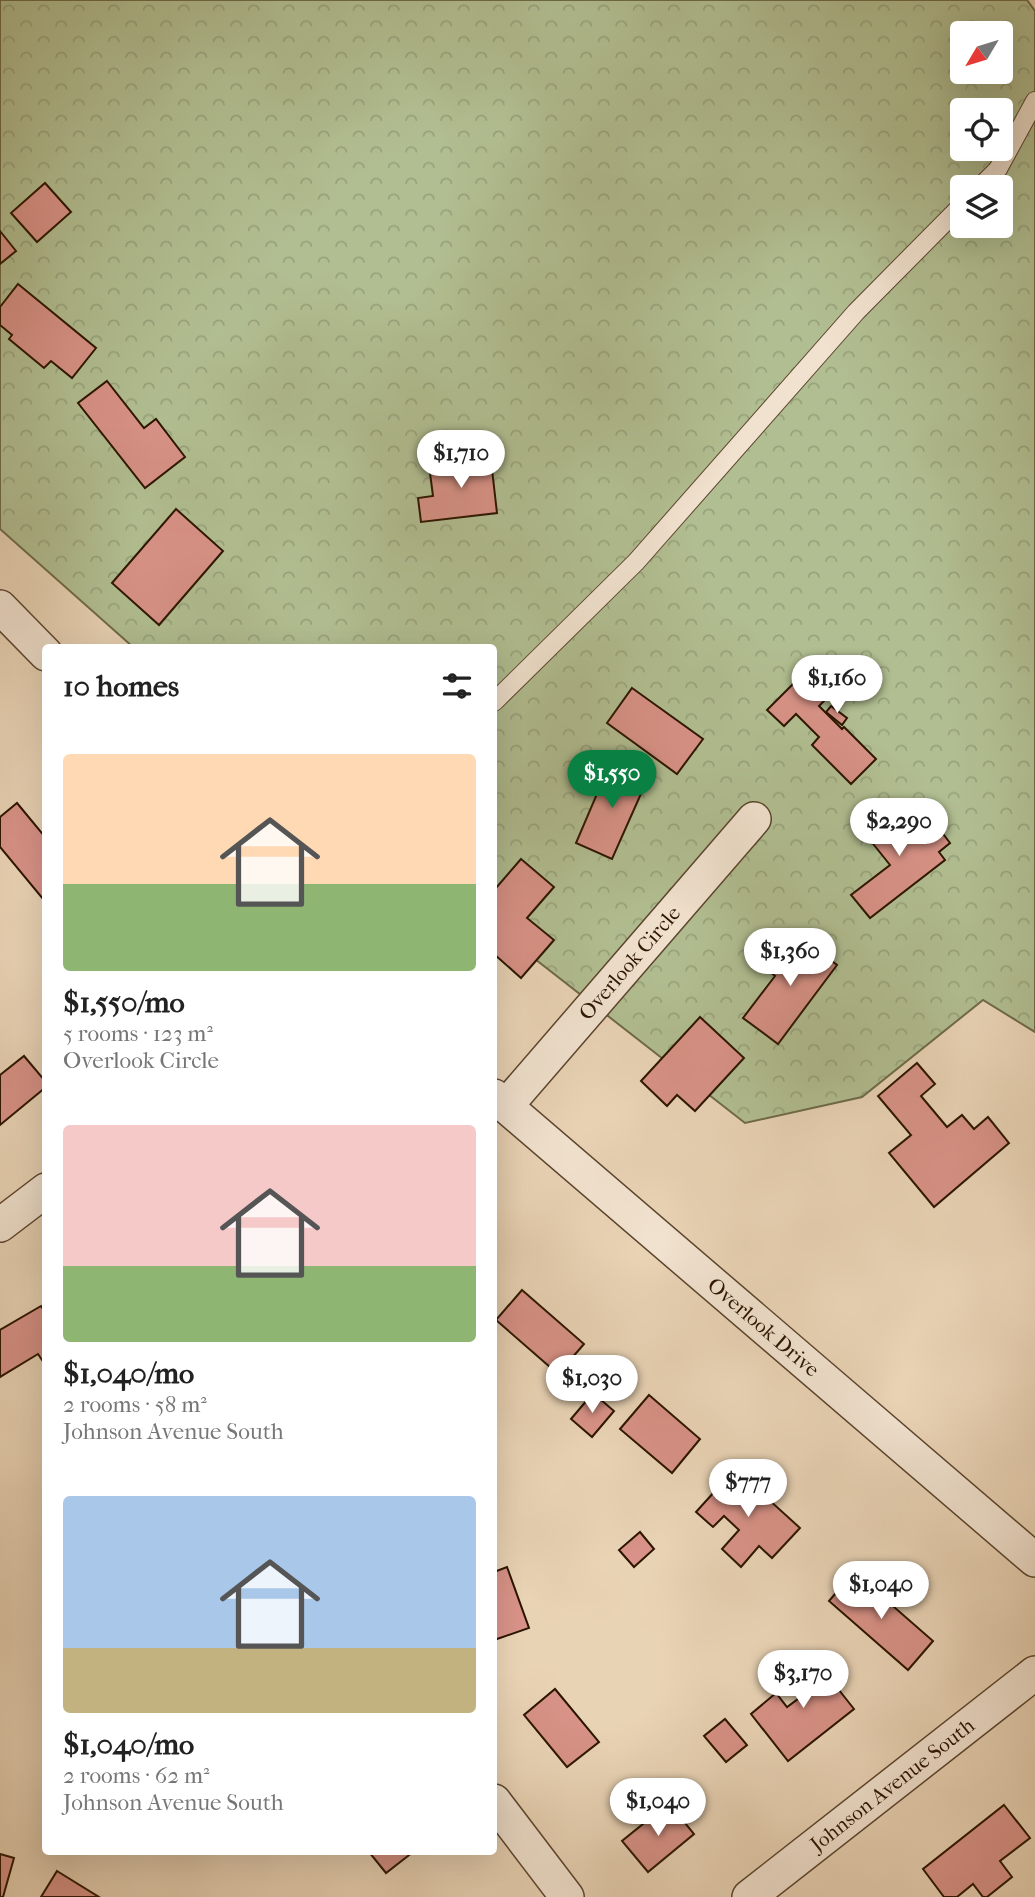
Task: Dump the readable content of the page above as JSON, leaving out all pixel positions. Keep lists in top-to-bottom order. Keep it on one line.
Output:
{"streets":{"street":["Overlook Circle","Overlook Drive","Johnson Avenue South"]},"crossings":[["Overlook Circle","Overlook Drive"]],"north":"bottom left","page":{"price":["$1,710","$1,160","$1,550","$2,290","$1,360","$1,030","$777","$1,040","$3,170","$1,040"],"heading":"10 homes","list":[{"name":"$1,550/mo","note":"5 rooms · 123 m² · Overlook Circle"},{"name":"$1,040/mo","note":"2 rooms · 58 m² · Johnson Avenue South"},{"name":"$1,040/mo","note":"2 rooms · 62 m² · Johnson Avenue South"}]}}
